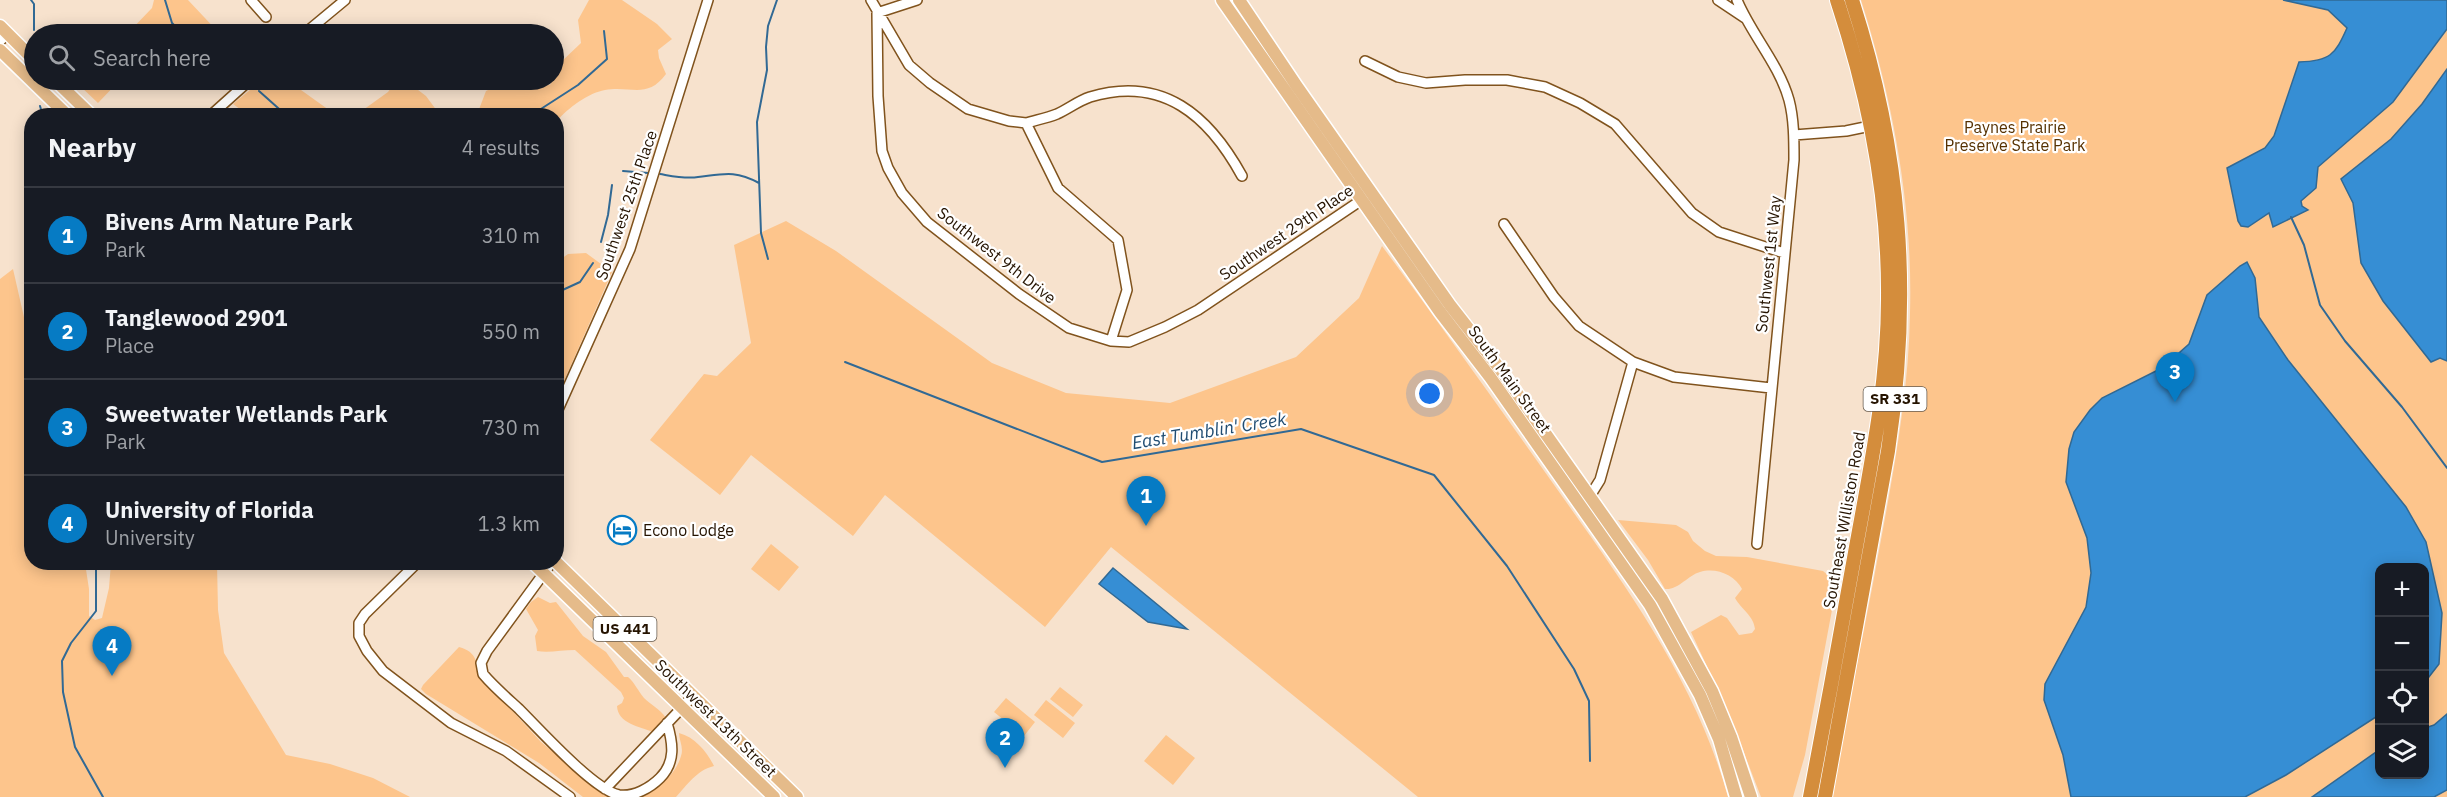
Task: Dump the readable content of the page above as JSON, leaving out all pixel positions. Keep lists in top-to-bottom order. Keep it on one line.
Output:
{"streets":{"highway":["SR 331","Southeast Williston Road"],"main road":["South Main Street","US 441","Southwest 13th Street"],"street":["Southwest 25th Place","Southwest 29th Place","Southwest 9th Drive","Southwest 1st Way"]},"crossings":[["Southwest 29th Place","Southwest 9th Drive"],["Southwest 29th Place","South Main Street"]],"water":["East Tumblin' Creek"],"parks":["Paynes Prairie Preserve State Park"],"places":{"hotel":["Econo Lodge"]},"page":{"search":"Search here","heading":["Nearby","4 results"],"list":[{"mark":"1","name":"Bivens Arm Nature Park","note":"Park","value":"310 m"},{"mark":"2","name":"Tanglewood 2901","note":"Place","value":"550 m"},{"mark":"3","name":"Sweetwater Wetlands Park","note":"Park","value":"730 m"},{"mark":"4","name":"University of Florida","note":"University","value":"1.3 km"}],"pins":["3","1","4","2"],"map_buttons":["+","−"]}}
